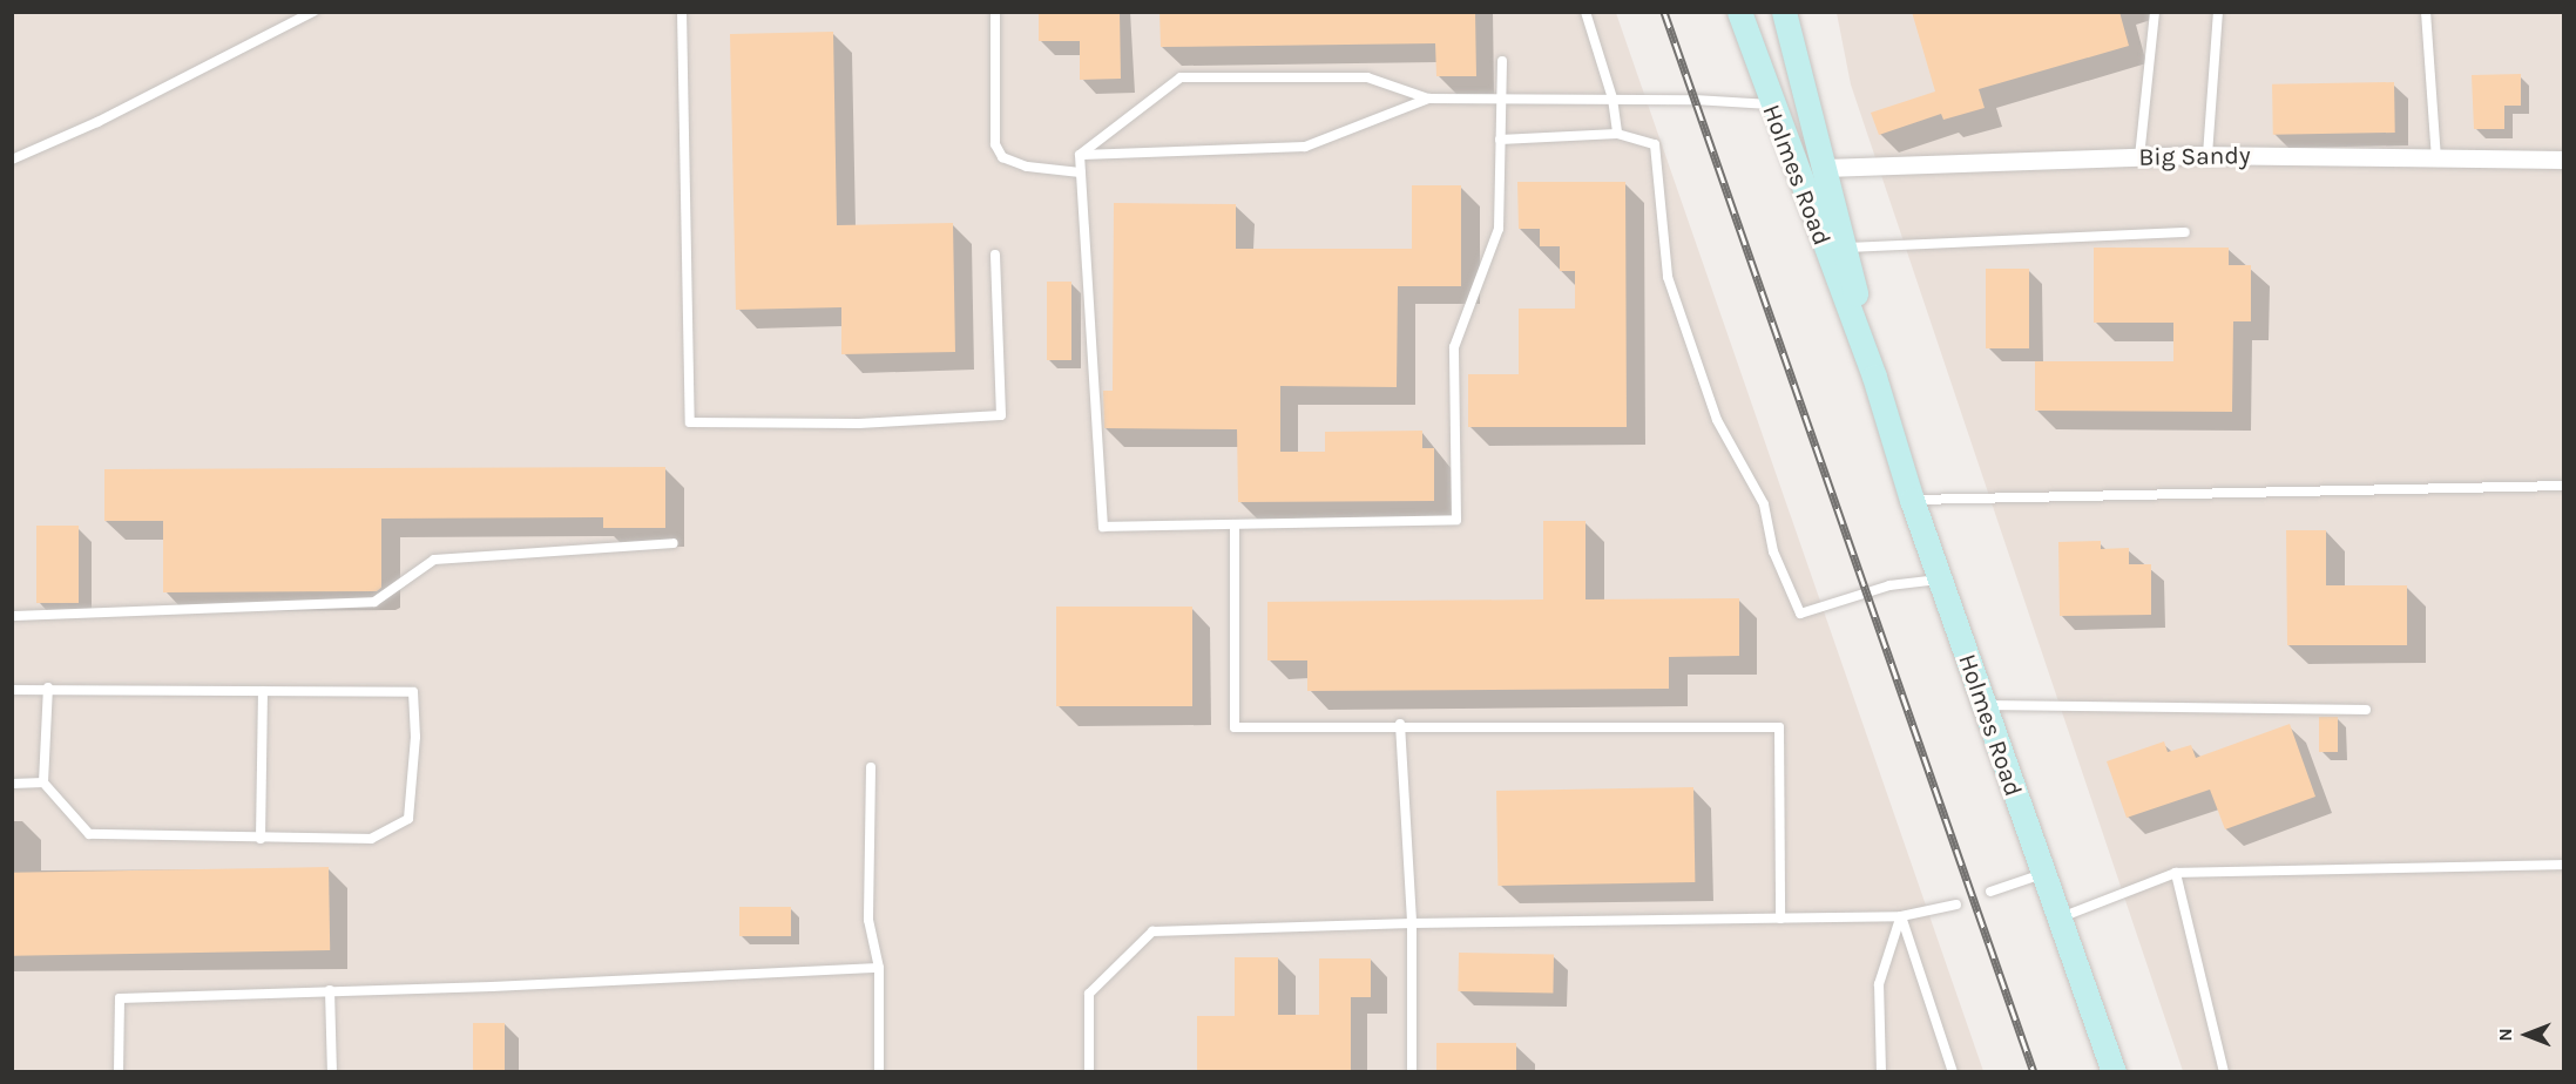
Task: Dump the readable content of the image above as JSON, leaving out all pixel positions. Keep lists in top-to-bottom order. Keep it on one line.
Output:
{"streets":{"main road":["Holmes Road"],"street":["Big Sandy"]},"crossings":[["Big Sandy","Holmes Road"]],"north":"left"}
